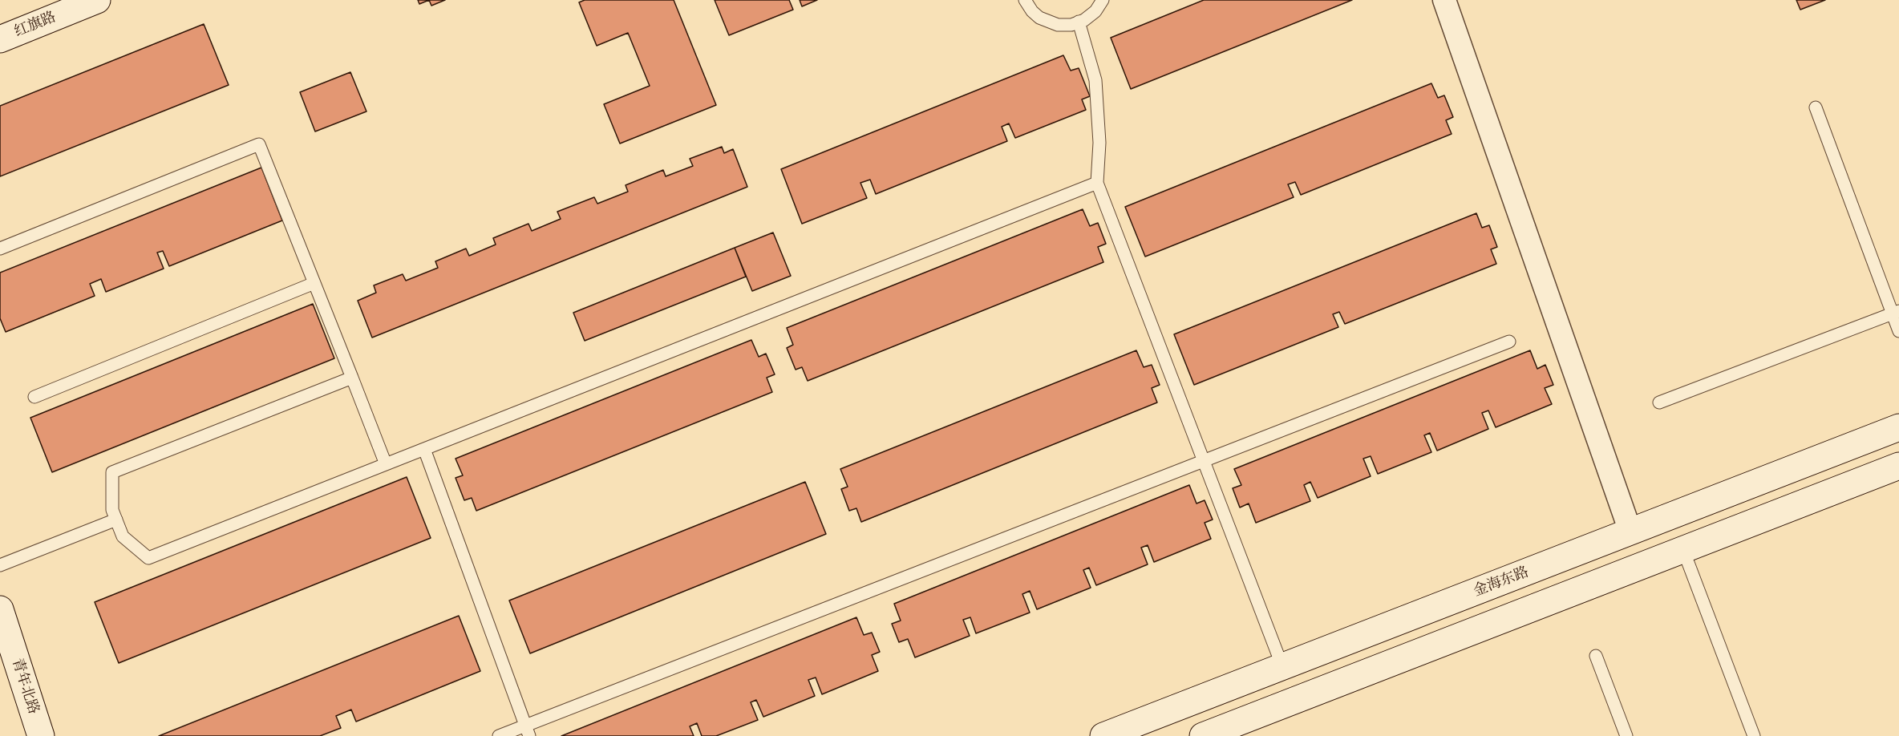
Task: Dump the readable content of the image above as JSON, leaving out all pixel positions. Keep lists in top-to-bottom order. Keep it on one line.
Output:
{"streets":{"main road":["红旗路","金海东路","青年北路"]}}
